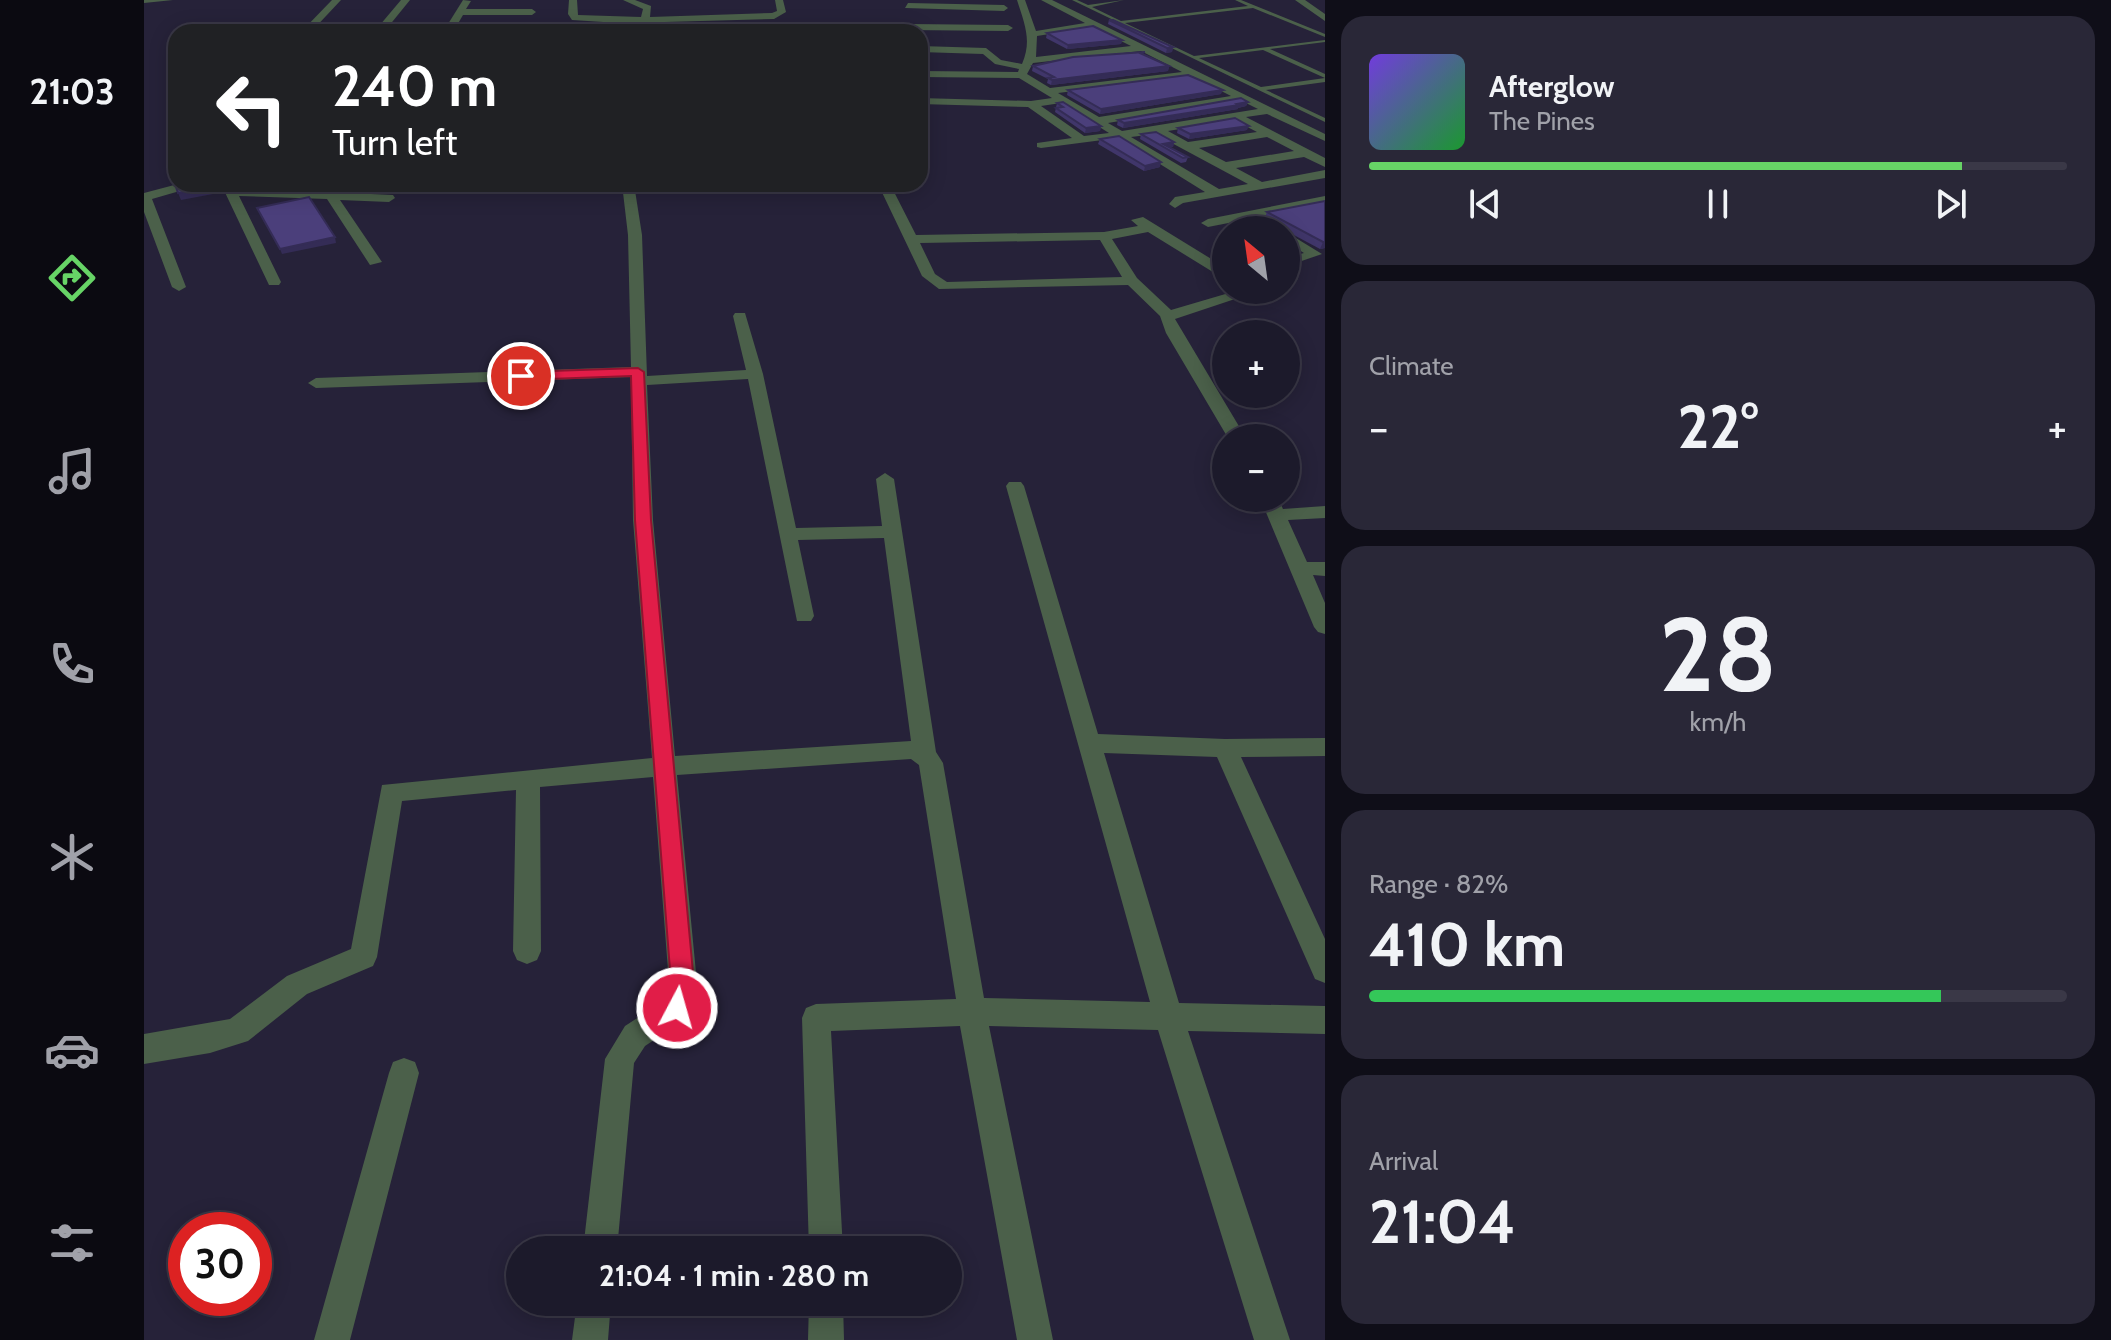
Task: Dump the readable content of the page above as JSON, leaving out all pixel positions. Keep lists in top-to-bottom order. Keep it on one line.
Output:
{"north":"top left","page":{"tabs":"21:03","turn":["240 m","Turn left"],"song":["Afterglow","The Pines"],"map_buttons":["+","−"],"tile":["Climate",["28","km/h"],["Range · 82%","410 km"],["Arrival","21:04"]],"heat":["−","22°","+"],"limit":"30","trip":"21:04 · 1 min · 280 m"}}
